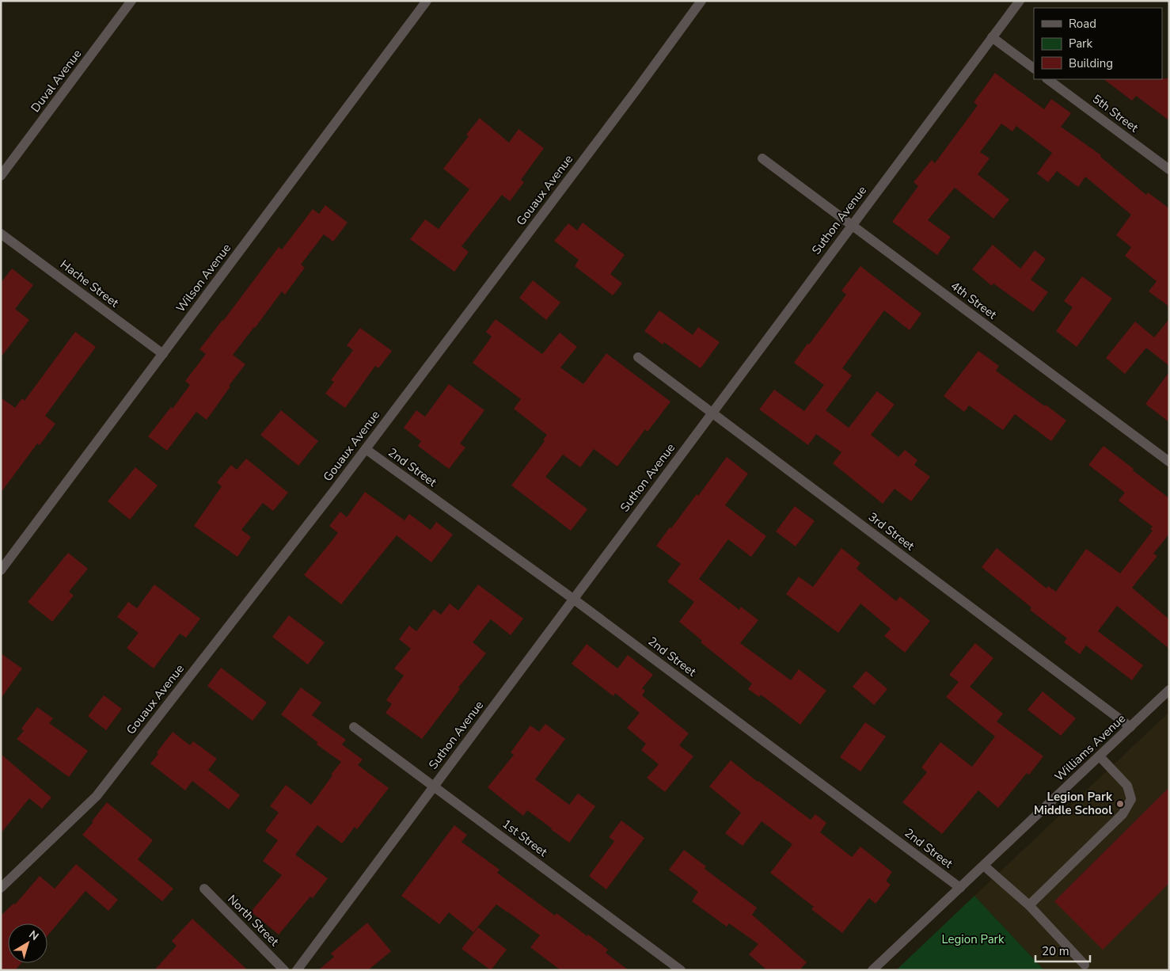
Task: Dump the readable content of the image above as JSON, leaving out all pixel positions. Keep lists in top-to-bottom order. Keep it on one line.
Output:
{"streets":{"street":["Duval Avenue","5th Street","Gouaux Avenue","Suthon Avenue","Wilson Avenue","Hache Street","4th Street","2nd Street","3rd Street","Williams Avenue","1st Street","North Street"]},"crossings":[["Gouaux Avenue","2nd Street"],["Suthon Avenue","4th Street"],["Suthon Avenue","2nd Street"],["Suthon Avenue","3rd Street"],["Suthon Avenue","1st Street"],["Wilson Avenue","Hache Street"],["2nd Street","Williams Avenue"],["3rd Street","Williams Avenue"]],"parks":["Legion Park"],"places":["Legion Park Middle School"],"legend":["Road","Park","Building"],"scale_bar":"20 m","north":"top right"}
